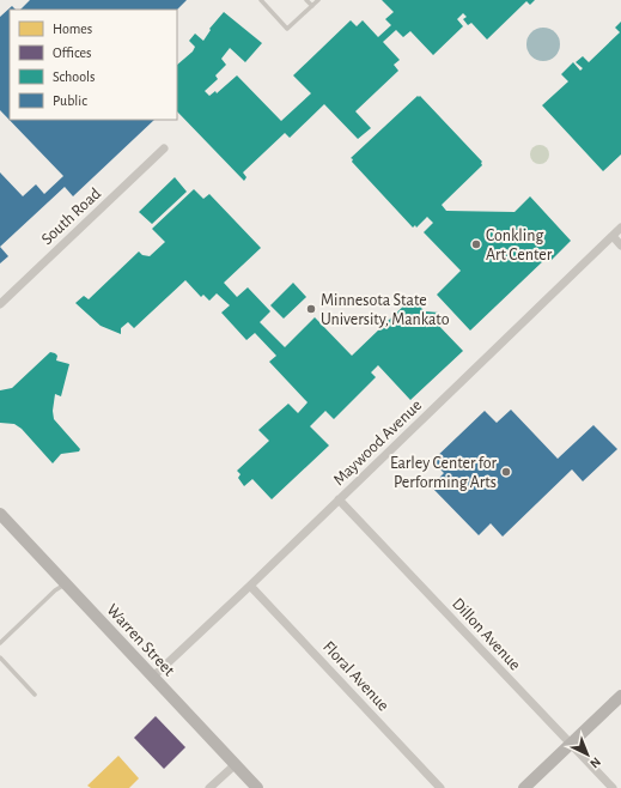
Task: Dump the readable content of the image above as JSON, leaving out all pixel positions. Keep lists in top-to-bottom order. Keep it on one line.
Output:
{"streets":{"street":["South Road","Maywood Avenue","Dillon Avenue","Warren Street","Floral Avenue"]},"crossings":[["Maywood Avenue","Dillon Avenue"],["Maywood Avenue","Warren Street"],["Maywood Avenue","Floral Avenue"]],"places":["Conkling Art Center","Minnesota State University, Mankato","Earley Center for Performing Arts"],"legend":["Homes","Offices","Schools","Public"],"north":"bottom right"}
